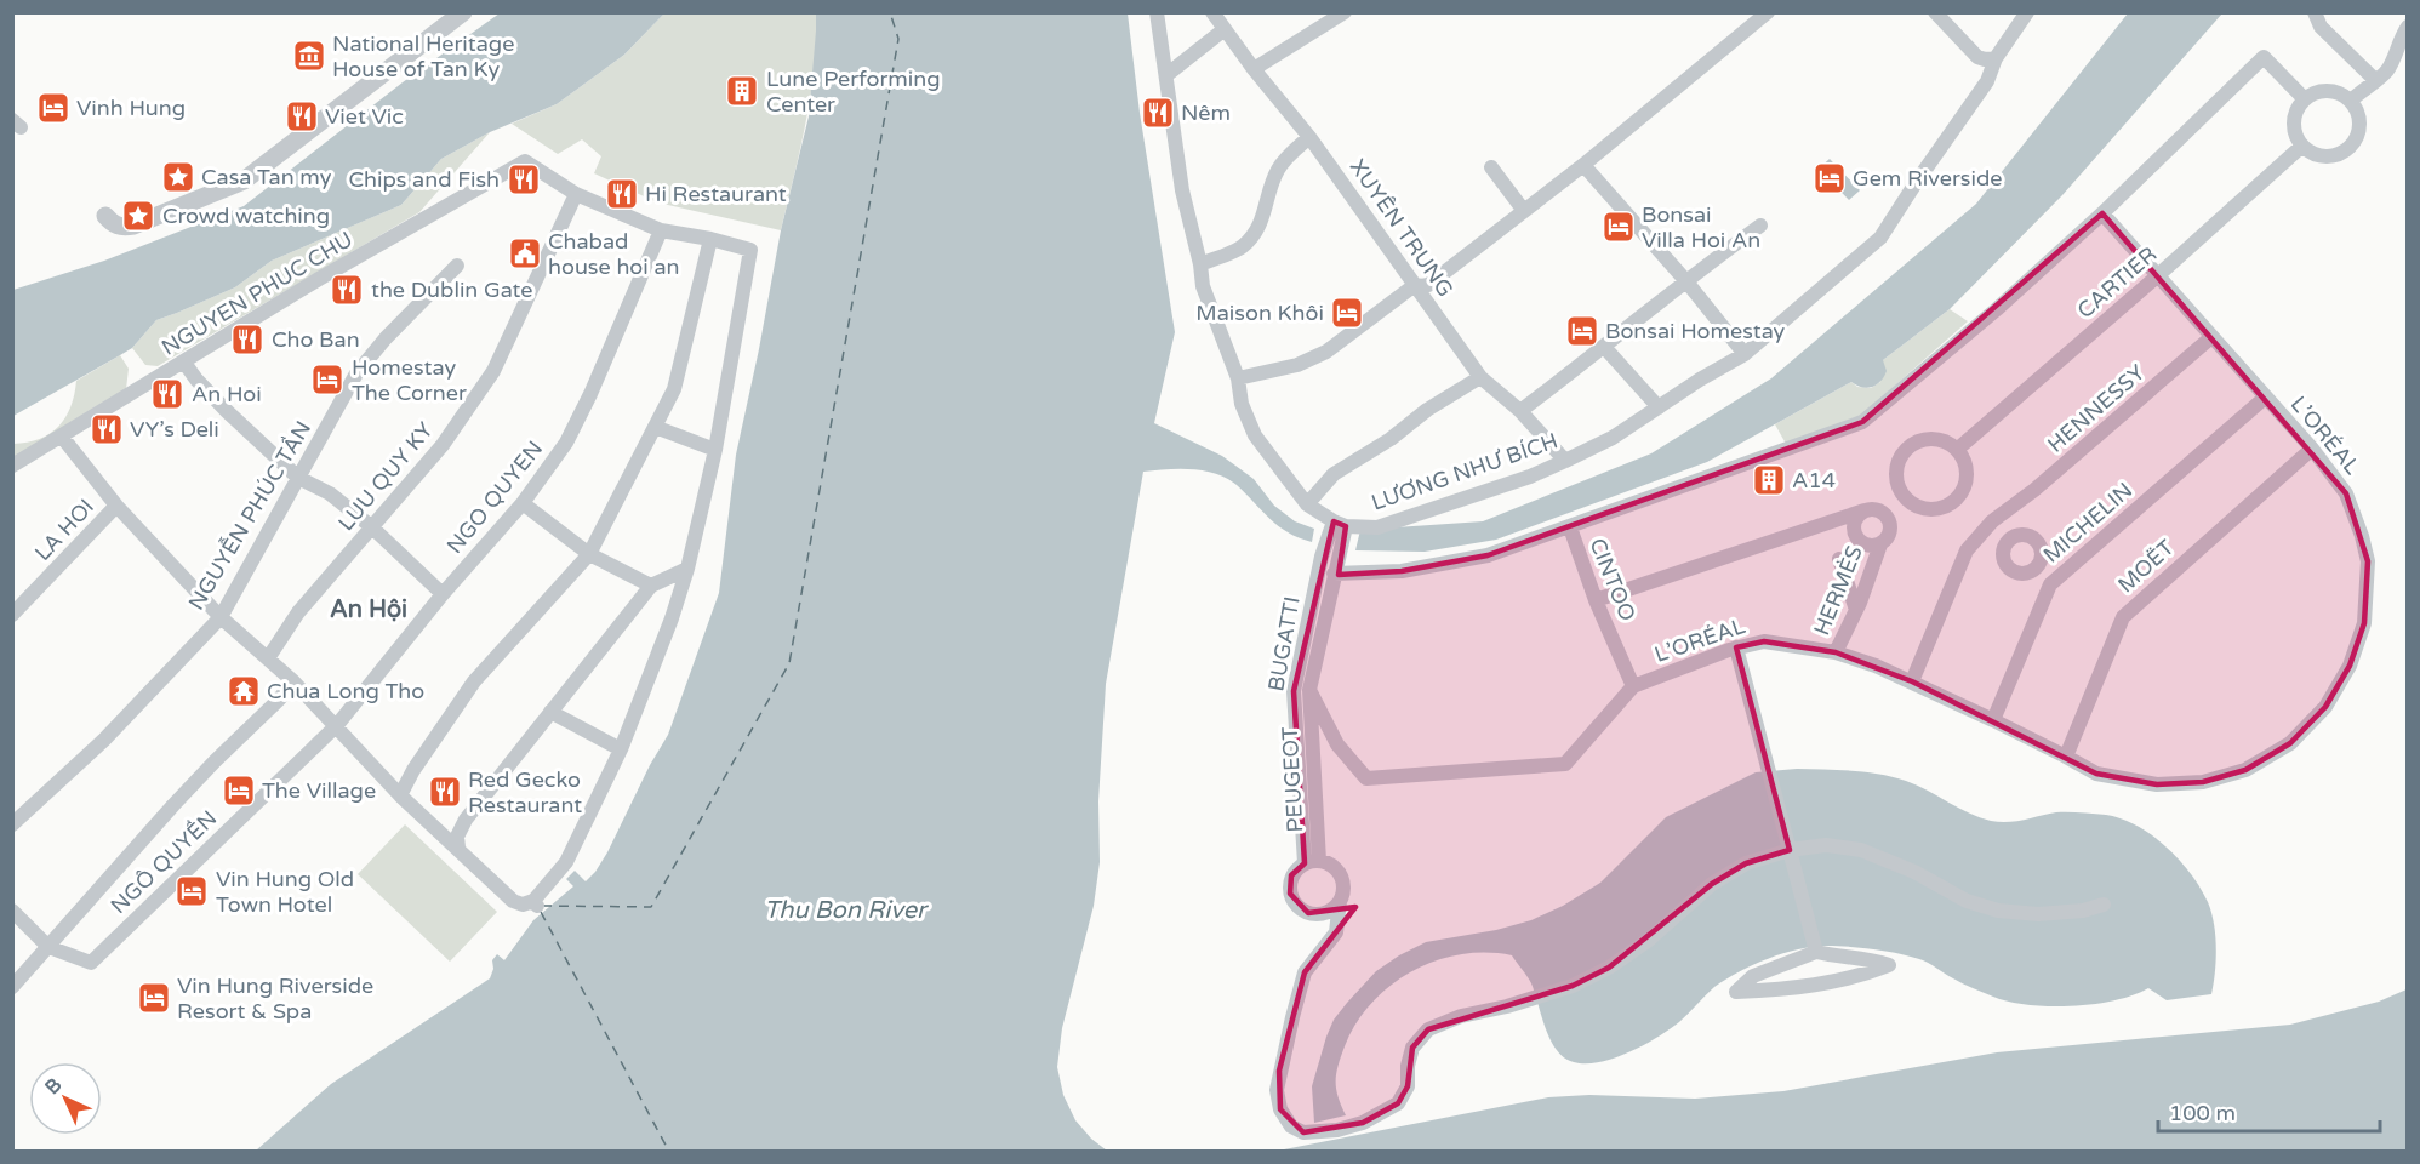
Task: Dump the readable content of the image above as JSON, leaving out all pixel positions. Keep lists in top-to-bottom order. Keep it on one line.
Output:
{"streets":{"street":["XUYÊN TRUNG","CARTIER","NGUYEN PHUC CHU","HENNESSY","L’ORÉAL","LƯƠNG NHƯ BÍCH","LUU QUY KY","NGO QUYEN","NGUYỄN PHÚC TẦN","MICHELIN","LA HOI","MOËT","CINTOO","HERMÈS","BUGATTI","PEUGEOT","NGÔ QUYỀN"]},"crossings":[["XUYÊN TRUNG","LƯƠNG NHƯ BÍCH"],["CARTIER","L’ORÉAL"],["NGUYEN PHUC CHU","LUU QUY KY"],["HENNESSY","L’ORÉAL"],["L’ORÉAL","MICHELIN"],["L’ORÉAL","MOËT"],["L’ORÉAL","CINTOO"],["L’ORÉAL","HERMÈS"],["L’ORÉAL","PEUGEOT"],["LƯƠNG NHƯ BÍCH","BUGATTI"],["LƯƠNG NHƯ BÍCH","PEUGEOT"],["NGO QUYEN","NGÔ QUYỀN"],["BUGATTI","PEUGEOT"]],"districts":["An Hội"],"water":["Thu Bon River"],"places":{"museum":["National Heritage House of Tan Ky"],"building":["Lune Performing Center","A14"],"hotel":["Vinh Hung","Gem Riverside","Bonsai Villa Hoi An","Maison Khôi","Bonsai Homestay","Homestay The Corner","The Village","Vin Hung Old Town Hotel","Vin Hung Riverside Resort & Spa"],"restaurant":["Nêm","Viet Vic","Chips and Fish","Hi Restaurant","the Dublin Gate","Cho Ban","An Hoi","VY’s Deli","Red Gecko Restaurant"],"place":["Casa Tan my","Crowd watching"],"public building":["Chabad house hoi an"],"temple":["Chua Long Tho"]},"scale_bar":"100 m","north":"top left"}
